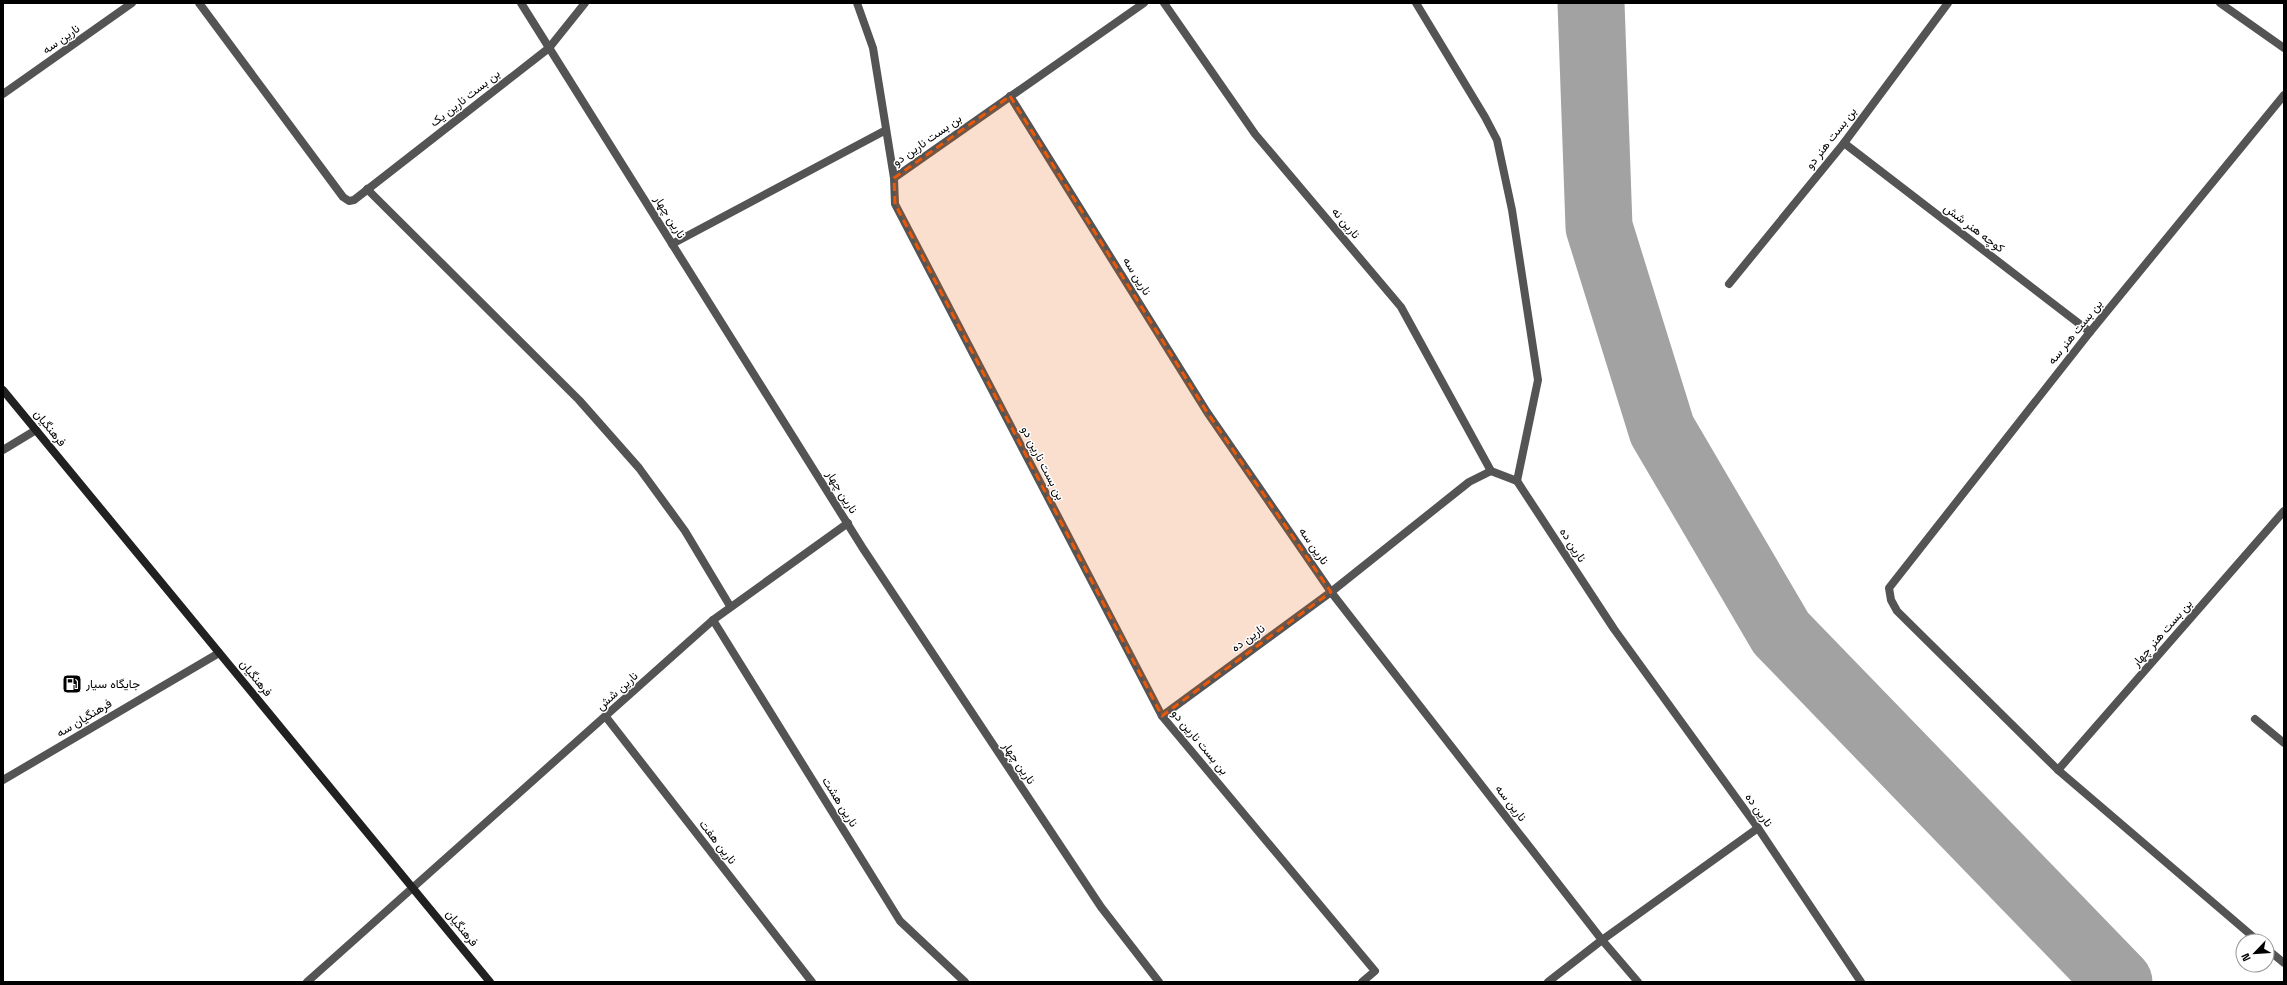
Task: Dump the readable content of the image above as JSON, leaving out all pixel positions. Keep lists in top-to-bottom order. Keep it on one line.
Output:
{"streets":{"main road":["فرهنگیان"],"street":["نارین سه","بن بست نارین یک","بن بست هنر دو","بن بست نارین دو","نارین چهار","نارین نه","کوچه هنر شش","بن بست هنر سه","نارین ده","بن بست هنر چهار","نارین شش","فرهنگیان سه","نارین هشت","نارین هفت"]},"crossings":[["نارین سه","بن بست نارین دو"],["نارین سه","نارین ده"],["بن بست نارین یک","نارین چهار"],["بن بست هنر دو","کوچه هنر شش"],["بن بست نارین دو","نارین ده"],["نارین چهار","نارین شش"],["نارین نه","نارین ده"],["کوچه هنر شش","بن بست هنر سه"],["بن بست هنر سه","بن بست هنر چهار"],["فرهنگیان","نارین شش"],["فرهنگیان","فرهنگیان سه"],["نارین شش","نارین هشت"],["نارین شش","نارین هفت"]],"places":{"fuel station":["جایگاه سیار"]},"north":"bottom left"}
